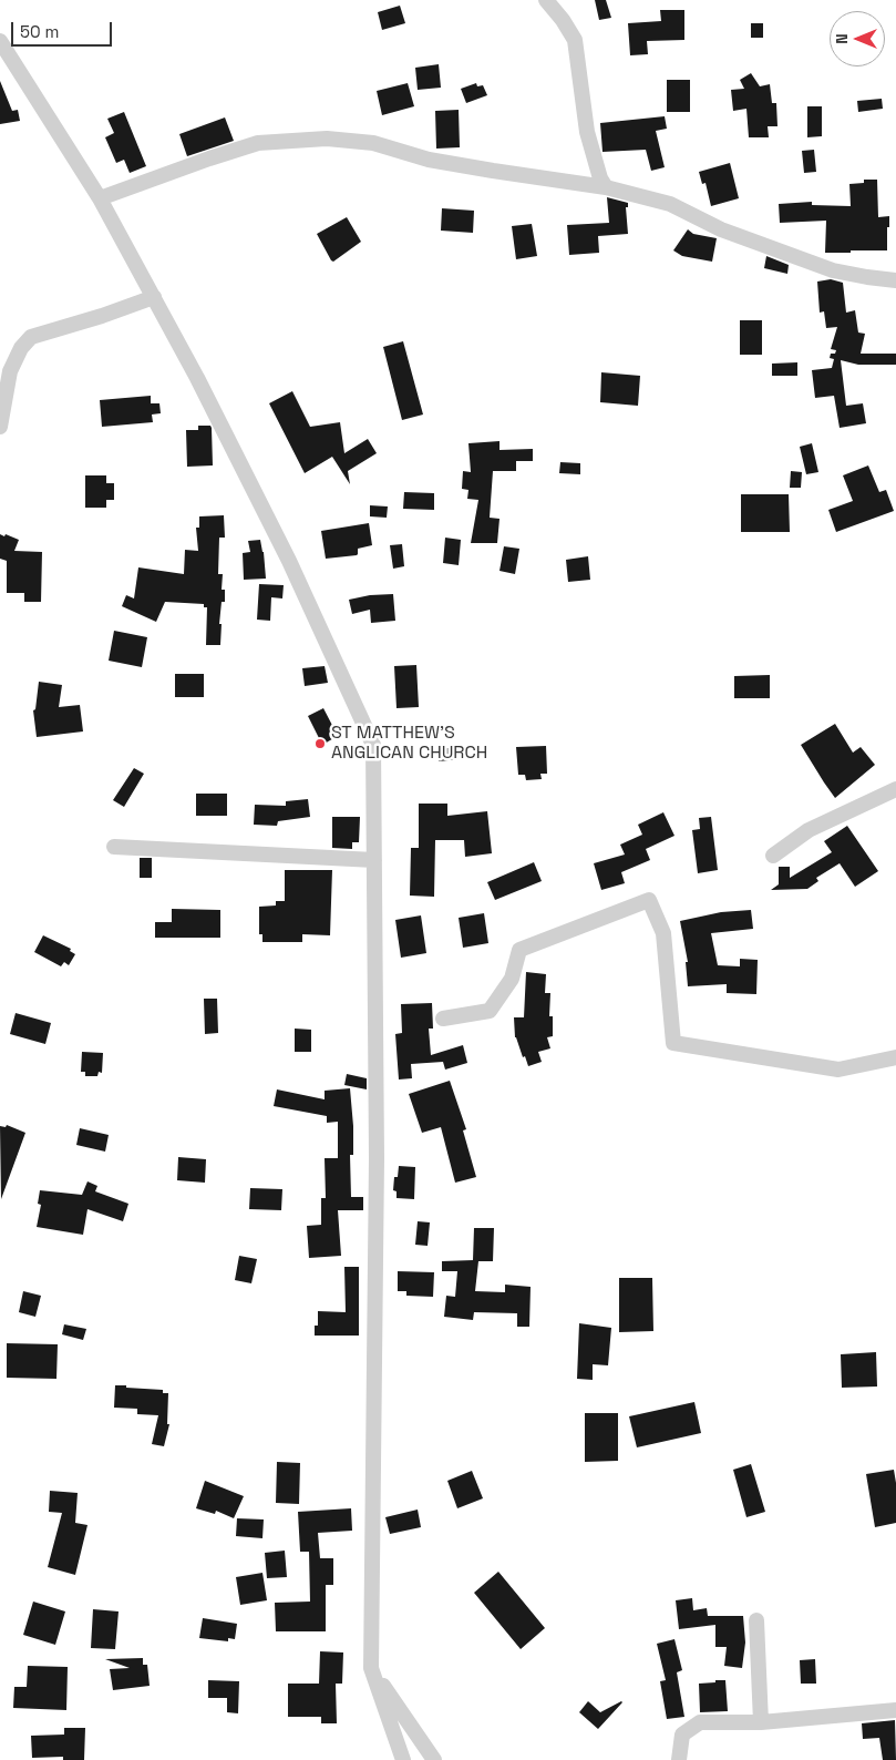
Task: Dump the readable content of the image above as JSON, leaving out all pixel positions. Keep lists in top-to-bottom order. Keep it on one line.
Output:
{"places":["ST MATTHEW'S ANGLICAN CHURCH"],"scale_bar":"50 m","north":"left"}
